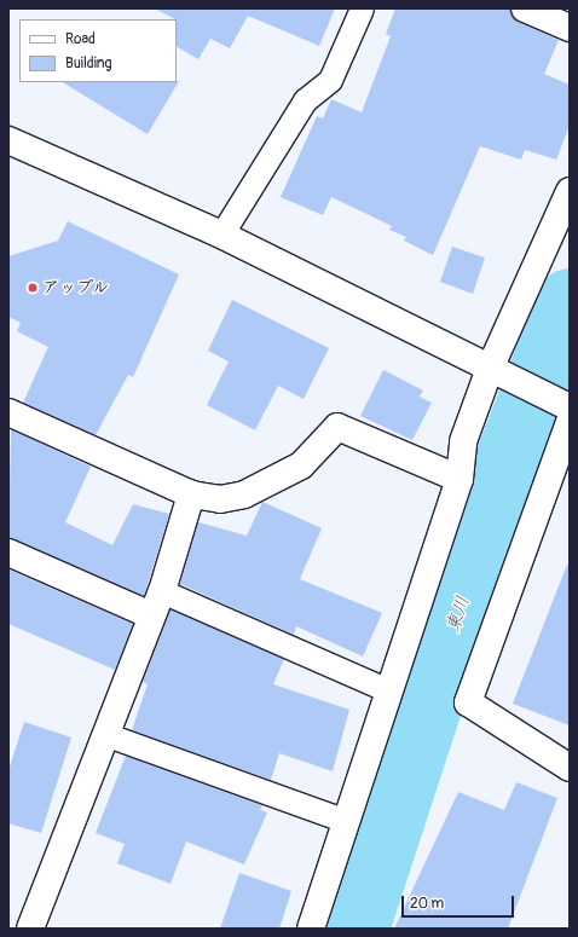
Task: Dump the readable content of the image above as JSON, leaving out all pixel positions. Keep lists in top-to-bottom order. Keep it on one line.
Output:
{"water":["東川"],"places":["アップル"],"legend":["Road","Building"],"scale_bar":"20 m"}
